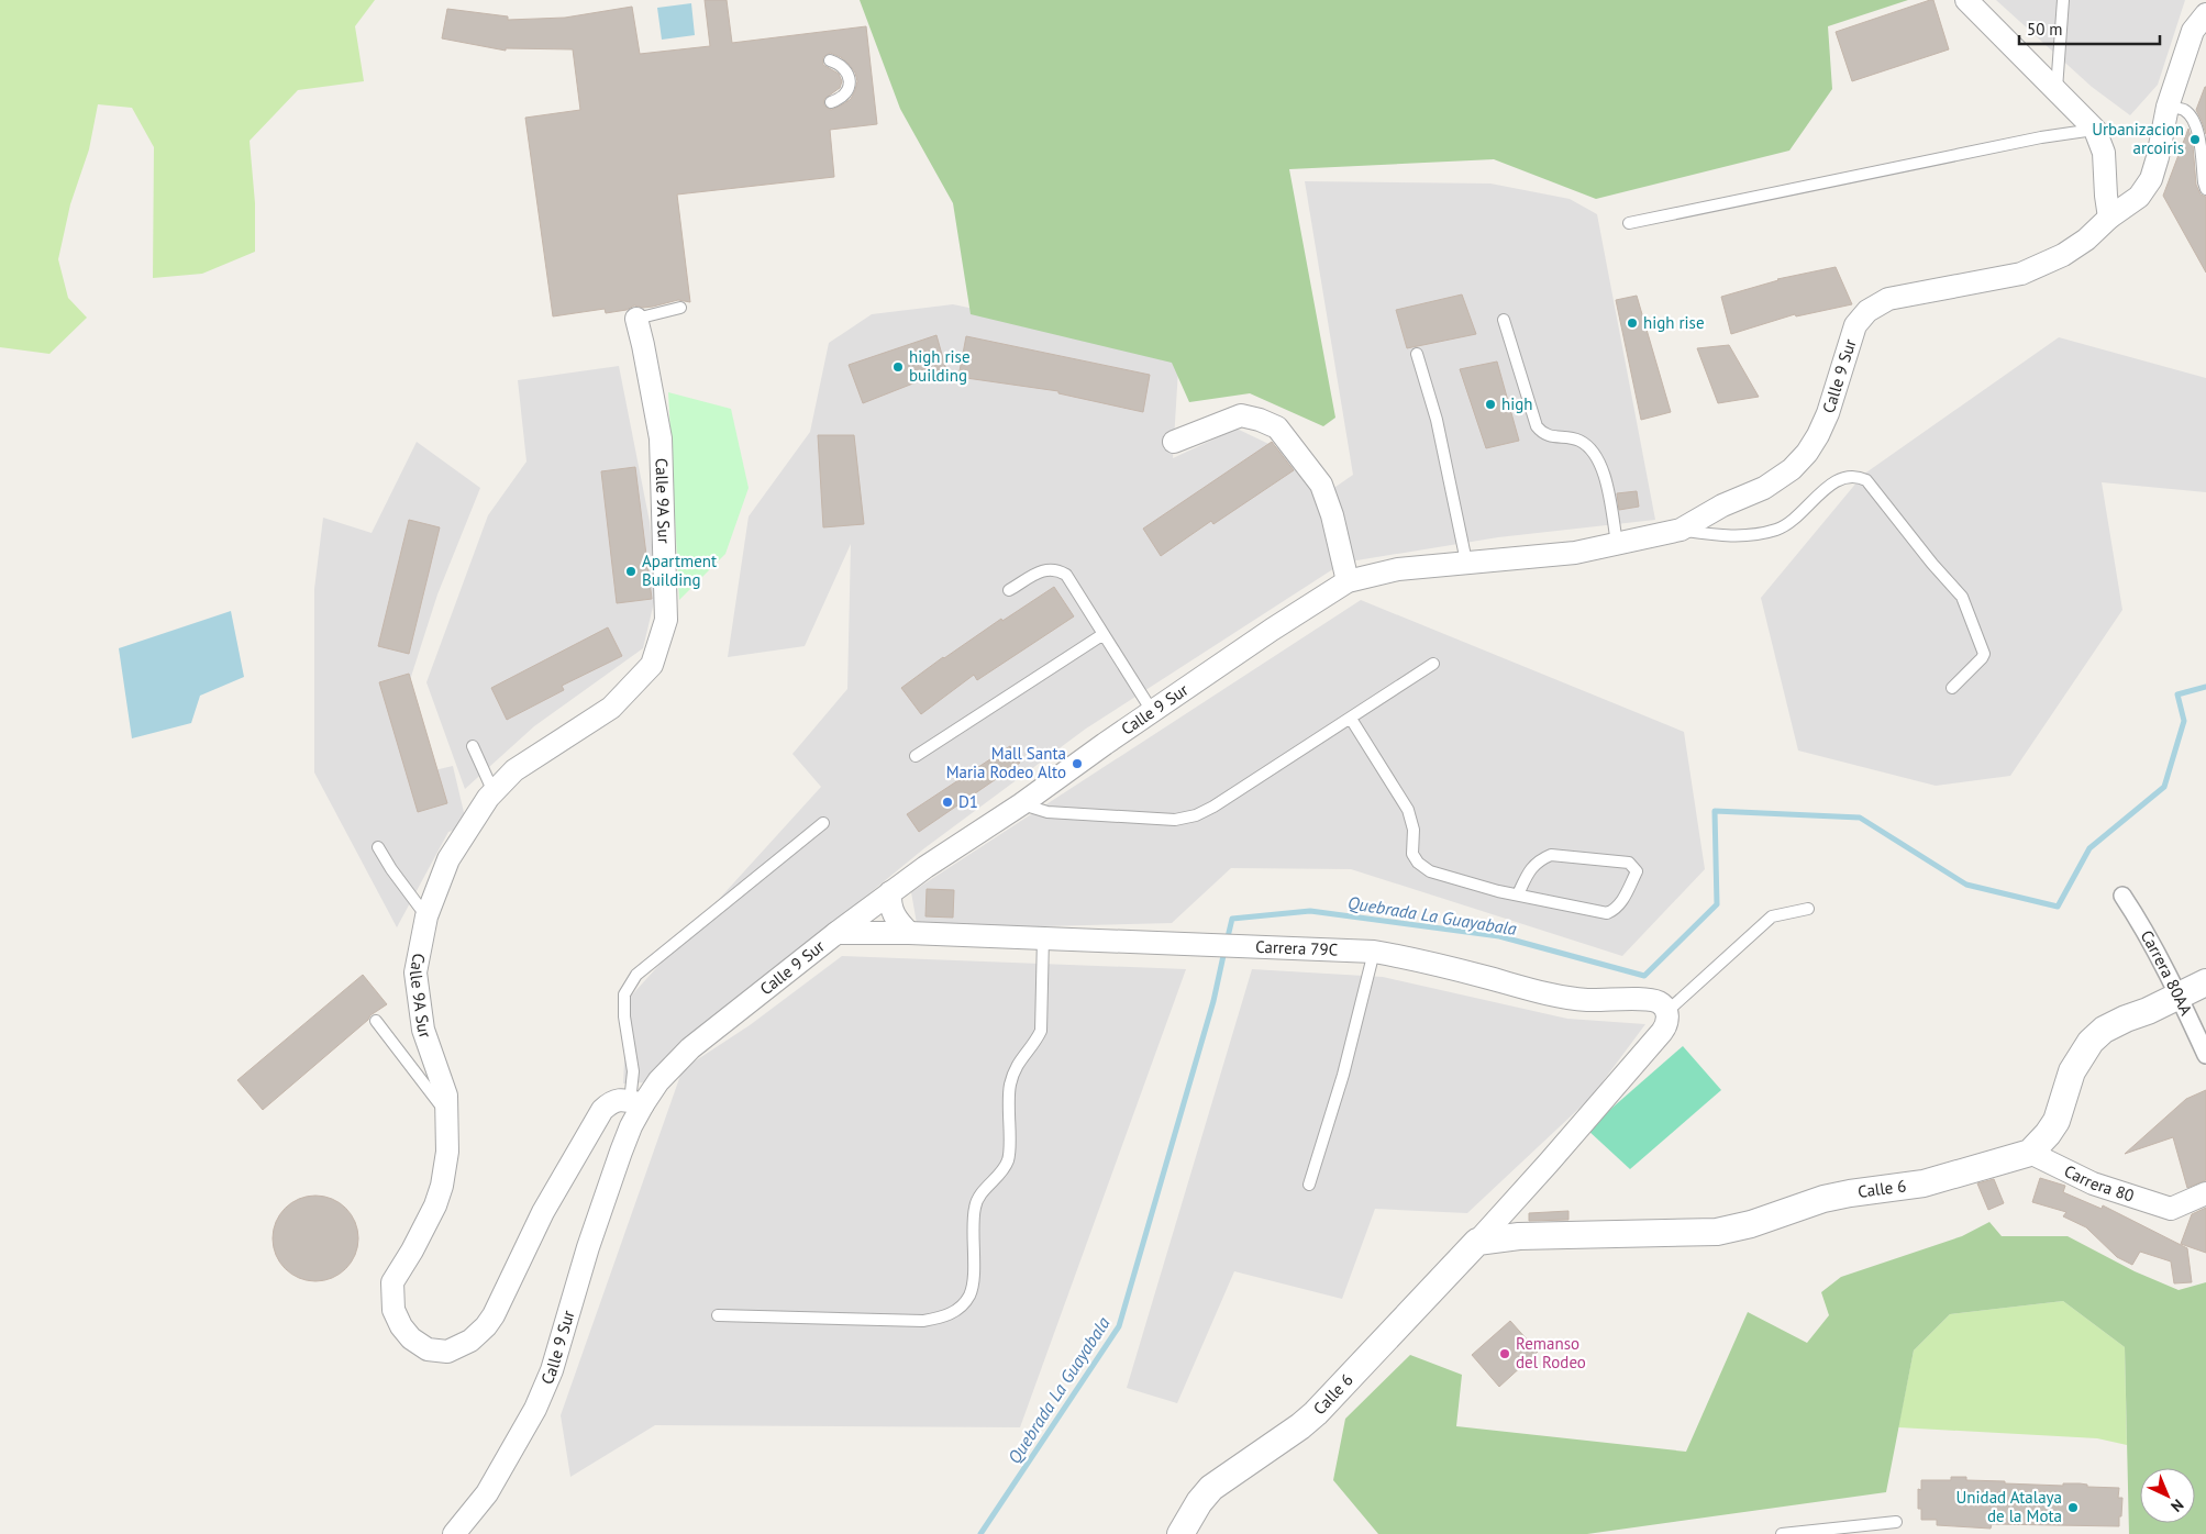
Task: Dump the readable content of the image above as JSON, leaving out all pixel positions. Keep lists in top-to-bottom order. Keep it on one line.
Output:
{"streets":{"street":["Calle 9 Sur","Calle 9A Sur","Carrera 79C","Carrera 80AA","Carrera 80","Calle 6"]},"crossings":[["Calle 9 Sur","Calle 9A Sur"],["Calle 9 Sur","Carrera 79C"],["Carrera 79C","Calle 6"],["Carrera 80","Calle 6"]],"water":["Quebrada La Guayabala"],"places":["Urbanizacion arcoiris","high rise","high rise building","high","Apartment Building","Mall Santa Maria Rodeo Alto","D1","Remanso del Rodeo","Unidad Atalaya de la Mota"],"scale_bar":"50 m","north":"bottom right"}
